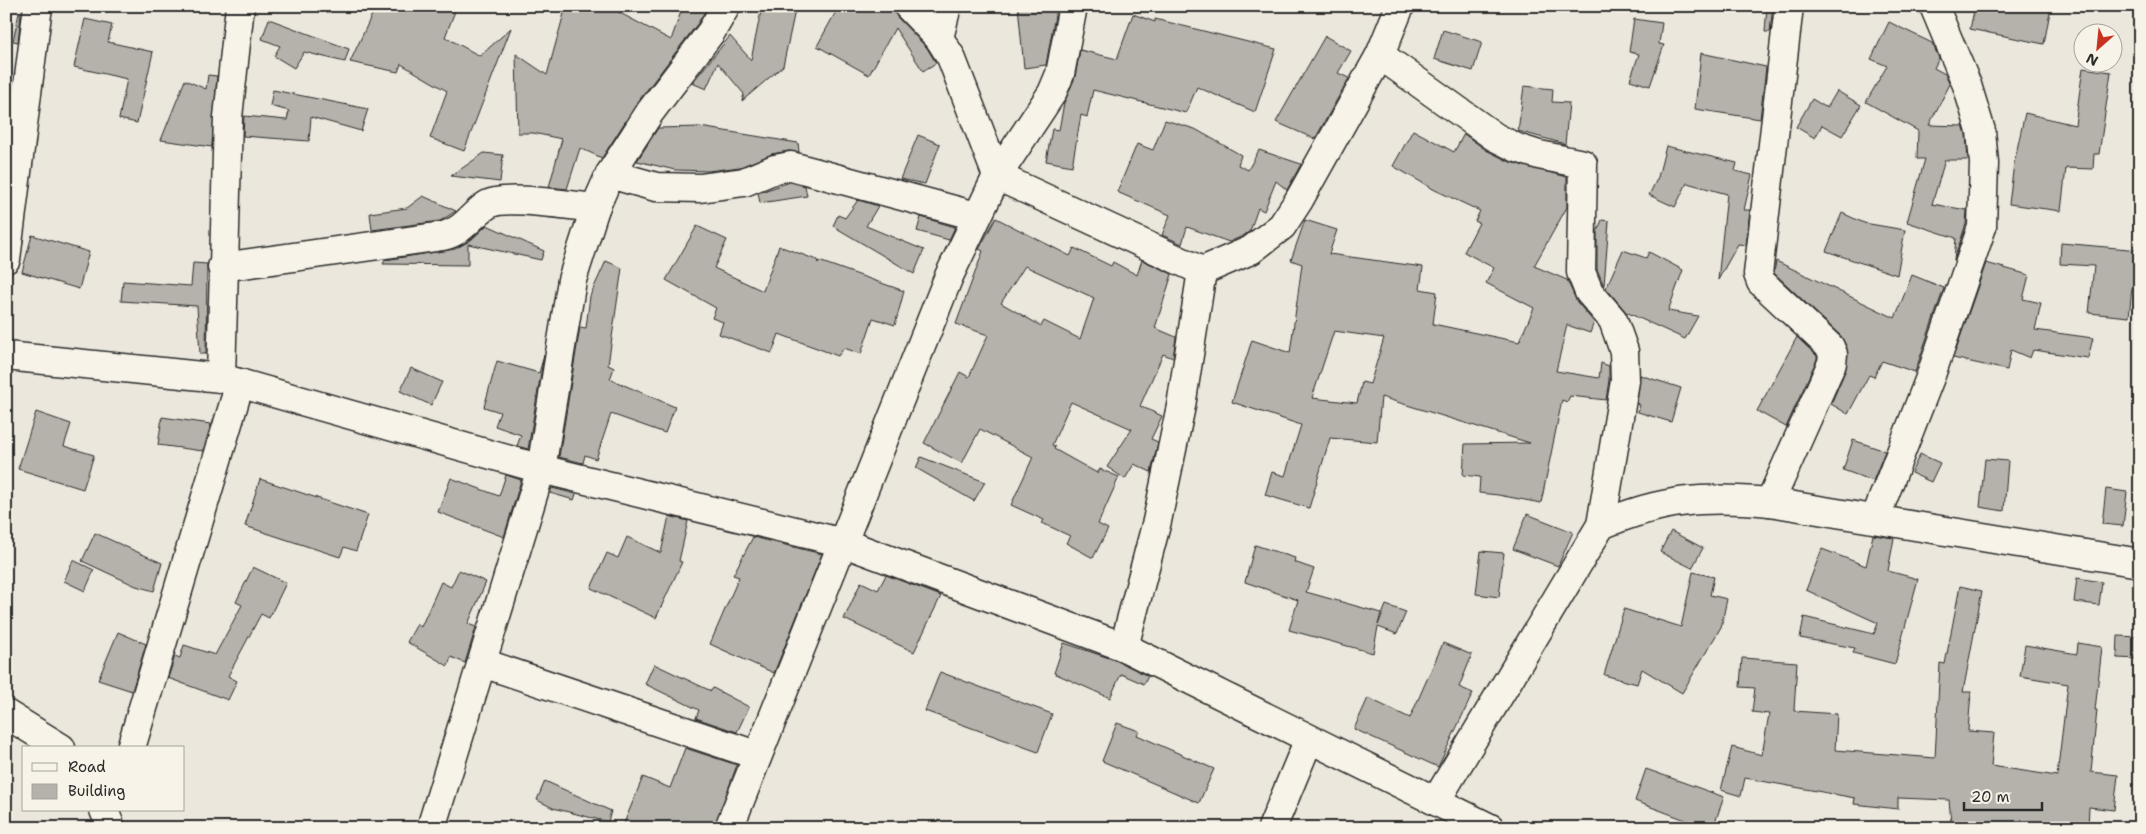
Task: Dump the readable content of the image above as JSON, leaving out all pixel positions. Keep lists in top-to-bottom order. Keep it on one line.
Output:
{"legend":["Road","Building"],"scale_bar":"20 m","north":"bottom left"}
